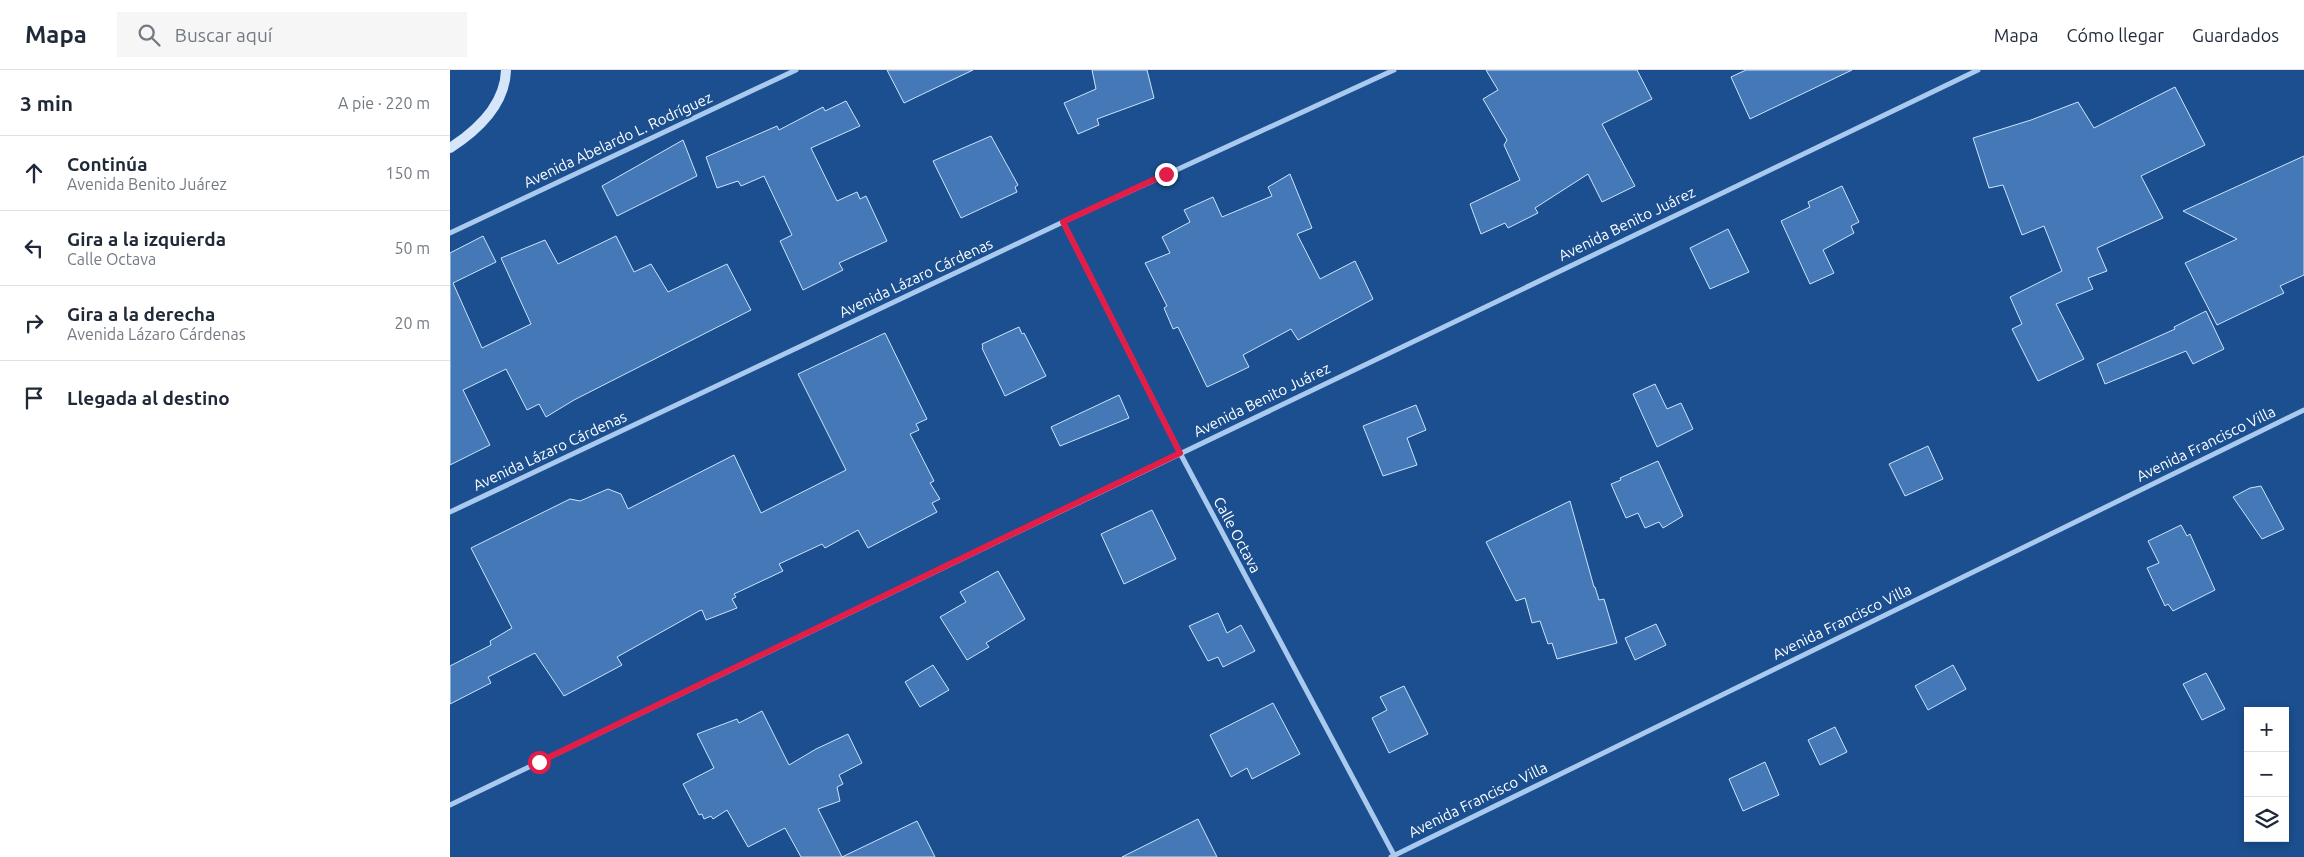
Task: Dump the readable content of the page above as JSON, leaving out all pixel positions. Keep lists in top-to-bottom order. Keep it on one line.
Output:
{"streets":{"street":["Avenida Abelardo L. Rodríguez","Avenida Benito Juárez","Avenida Lázaro Cárdenas","Avenida Francisco Villa","Calle Octava"]},"crossings":[["Avenida Benito Juárez","Calle Octava"],["Avenida Lázaro Cárdenas","Calle Octava"],["Avenida Francisco Villa","Calle Octava"]],"page":{"header":"Mapa","search":"Buscar aquí","nav":["Mapa","Cómo llegar","Guardados"],"heading":["3 min","A pie · 220 m"],"list":[["Continúa","Avenida Benito Juárez","150 m"],["Gira a la izquierda","Calle Octava","50 m"],["Gira a la derecha","Avenida Lázaro Cárdenas","20 m"],"Llegada al destino"],"map_buttons":["+","−"]}}
